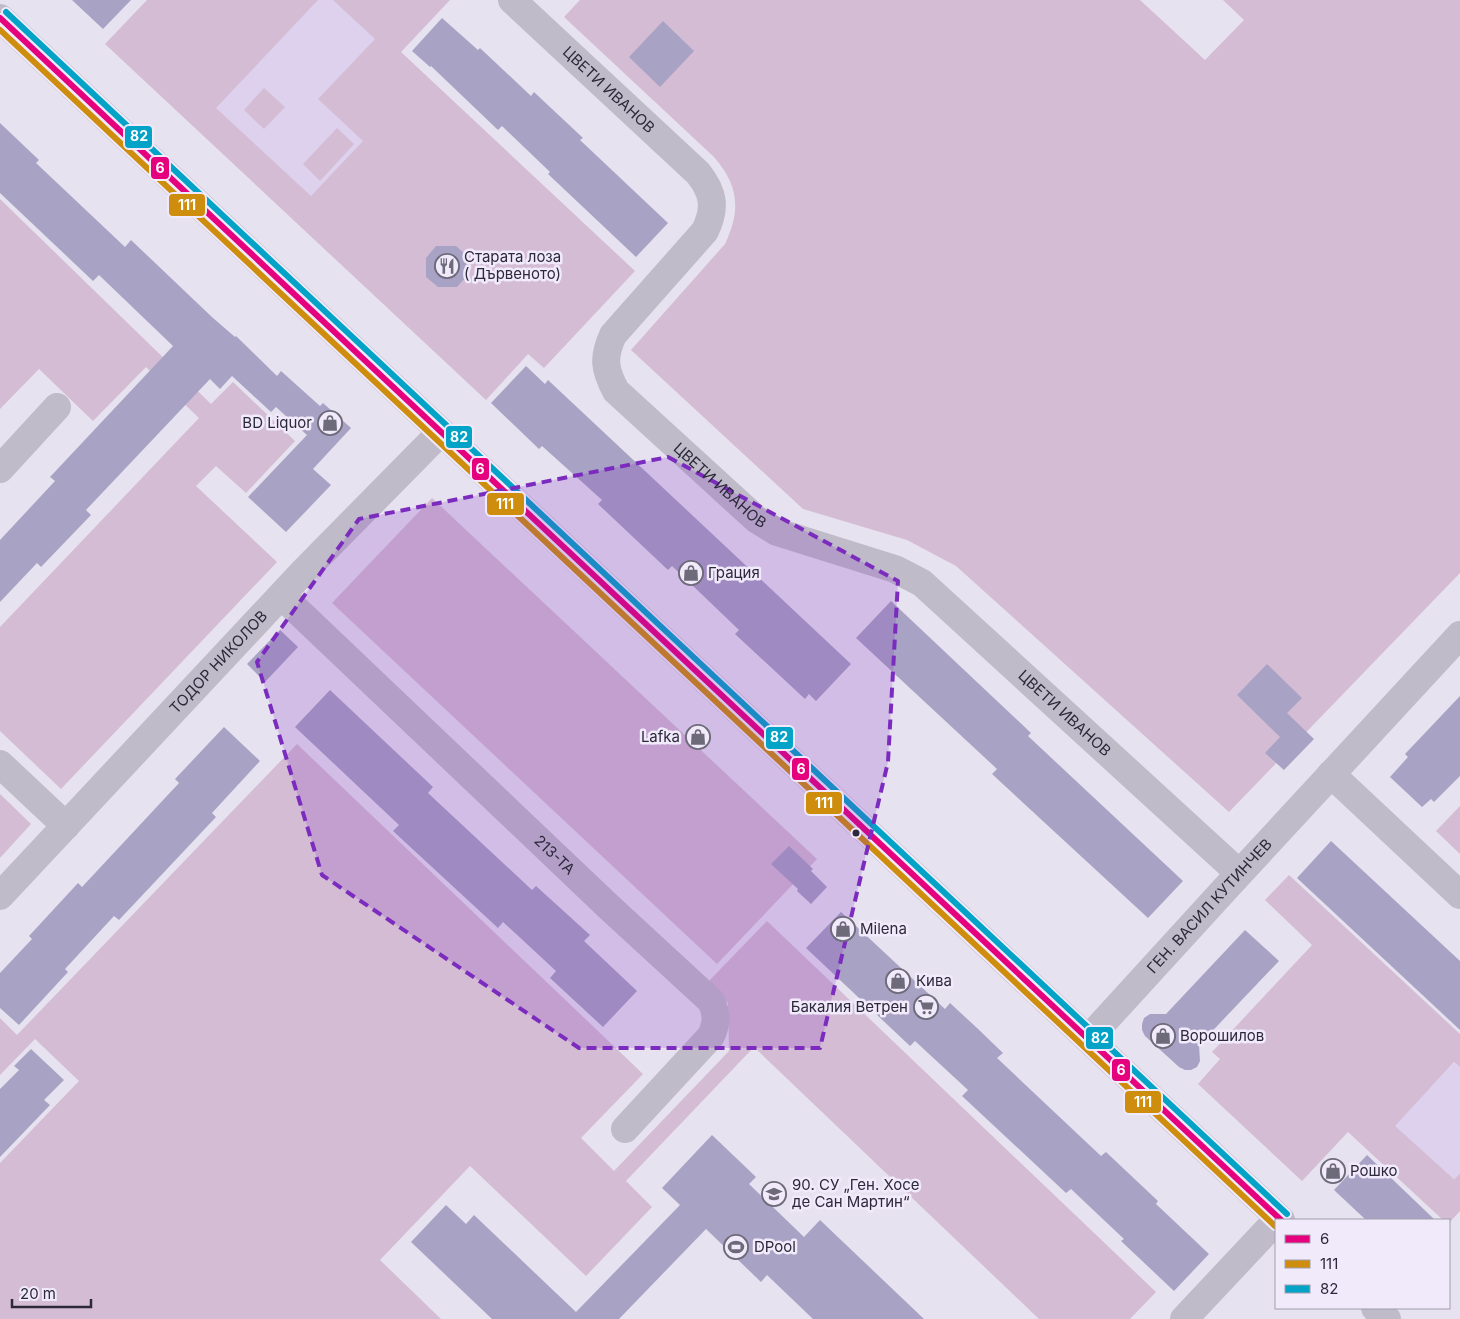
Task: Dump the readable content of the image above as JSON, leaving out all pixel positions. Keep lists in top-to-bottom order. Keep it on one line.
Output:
{"streets":{"street":["ЦВЕТИ ИВАНОВ","ТОДОР НИКОЛОВ","213-ТА","ГЕН. ВАСИЛ КУТИНЧЕВ"]},"crossings":[["ЦВЕТИ ИВАНОВ","ГЕН. ВАСИЛ КУТИНЧЕВ"],["ТОДОР НИКОЛОВ","213-ТА"]],"places":{"restaurant":["Старата лоза ( Дървеното)"],"shop":["BD Liquor","Грация","Lafka","Milena","Кива","Ворошилов","Рошко"],"supermarket":["Бакалия Ветрен"],"school or university":["90. СУ „Ген. Хосе де Сан Мартин“"],"sports":["DPool"]},"lines":["transit line 82","transit line 6","transit line 111"],"legend":["6","111","82"],"scale_bar":"20 m"}
